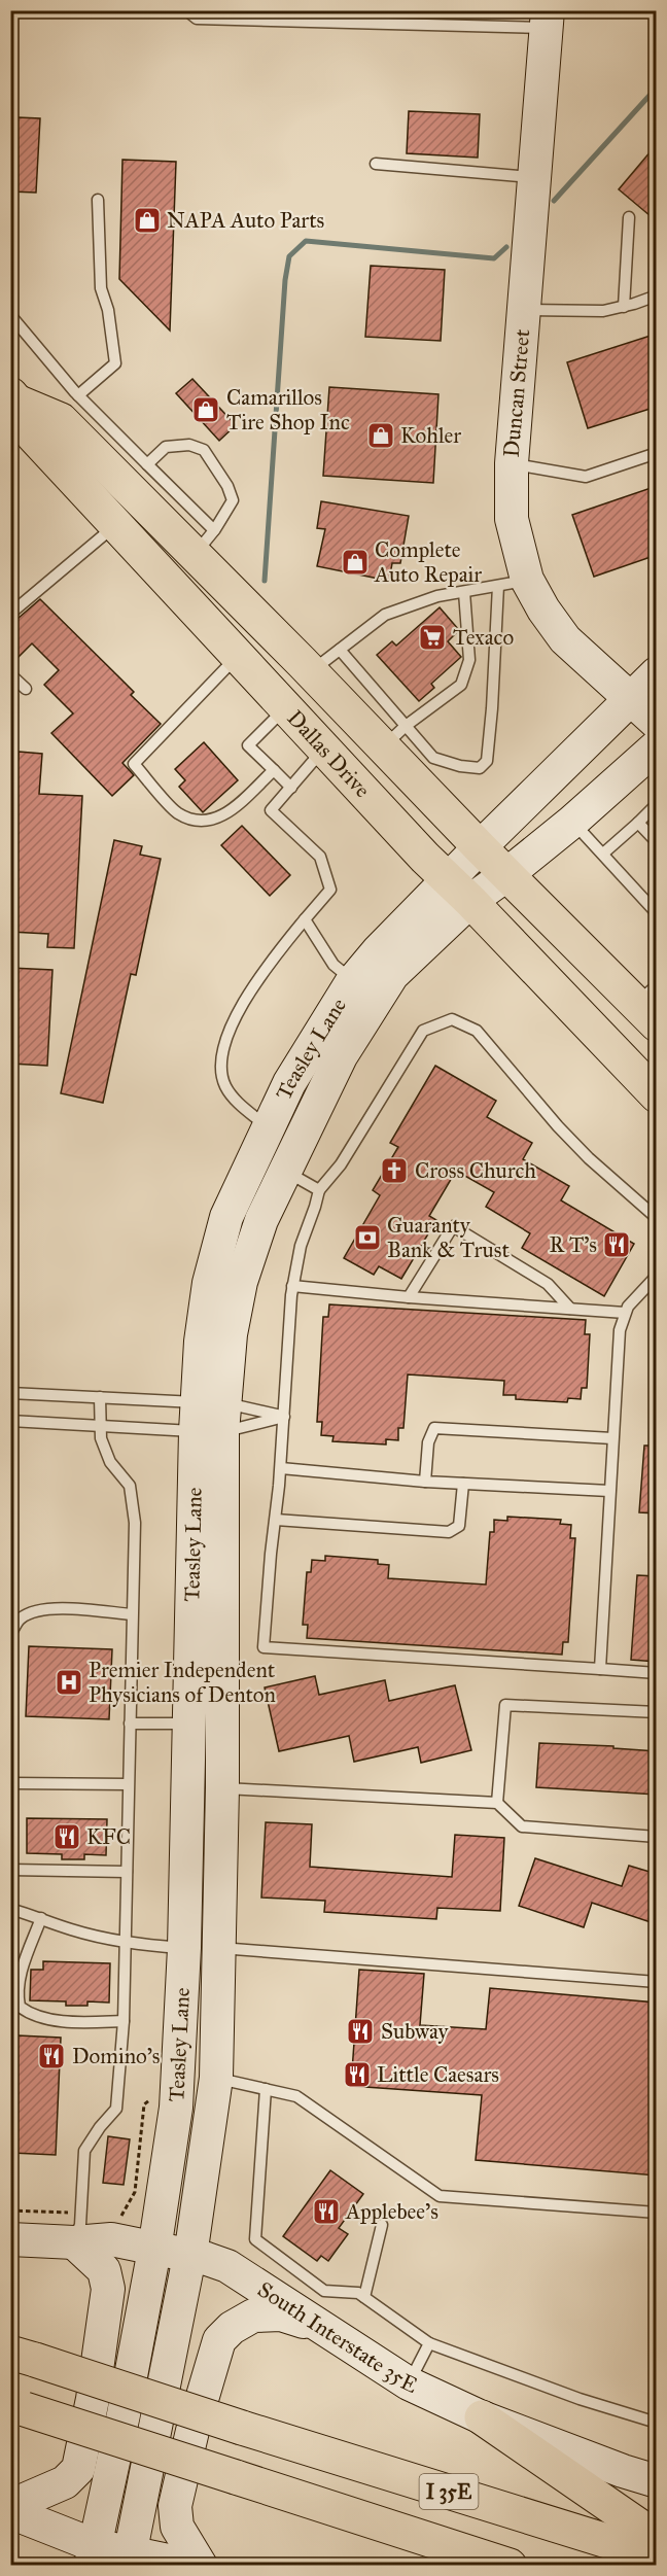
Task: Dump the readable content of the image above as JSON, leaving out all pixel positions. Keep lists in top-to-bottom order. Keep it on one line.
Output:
{"streets":{"main road":["Duncan Street","Dallas Drive","Teasley Lane","South Interstate 35E","I 35E"]},"crossings":[["Duncan Street","Teasley Lane"],["Dallas Drive","Teasley Lane"],["Teasley Lane","South Interstate 35E"]],"places":{"shop":["NAPA Auto Parts","Camarillos Tire Shop Inc","Kohler","Complete Auto Repair"],"supermarket":["Texaco"],"church":["Cross Church"],"bank":["Guaranty Bank & Trust"],"restaurant":["R T's","KFC","Subway","Domino's","Little Caesars","Applebee's"],"hospital":["Premier Independent Physicians of Denton"]}}
